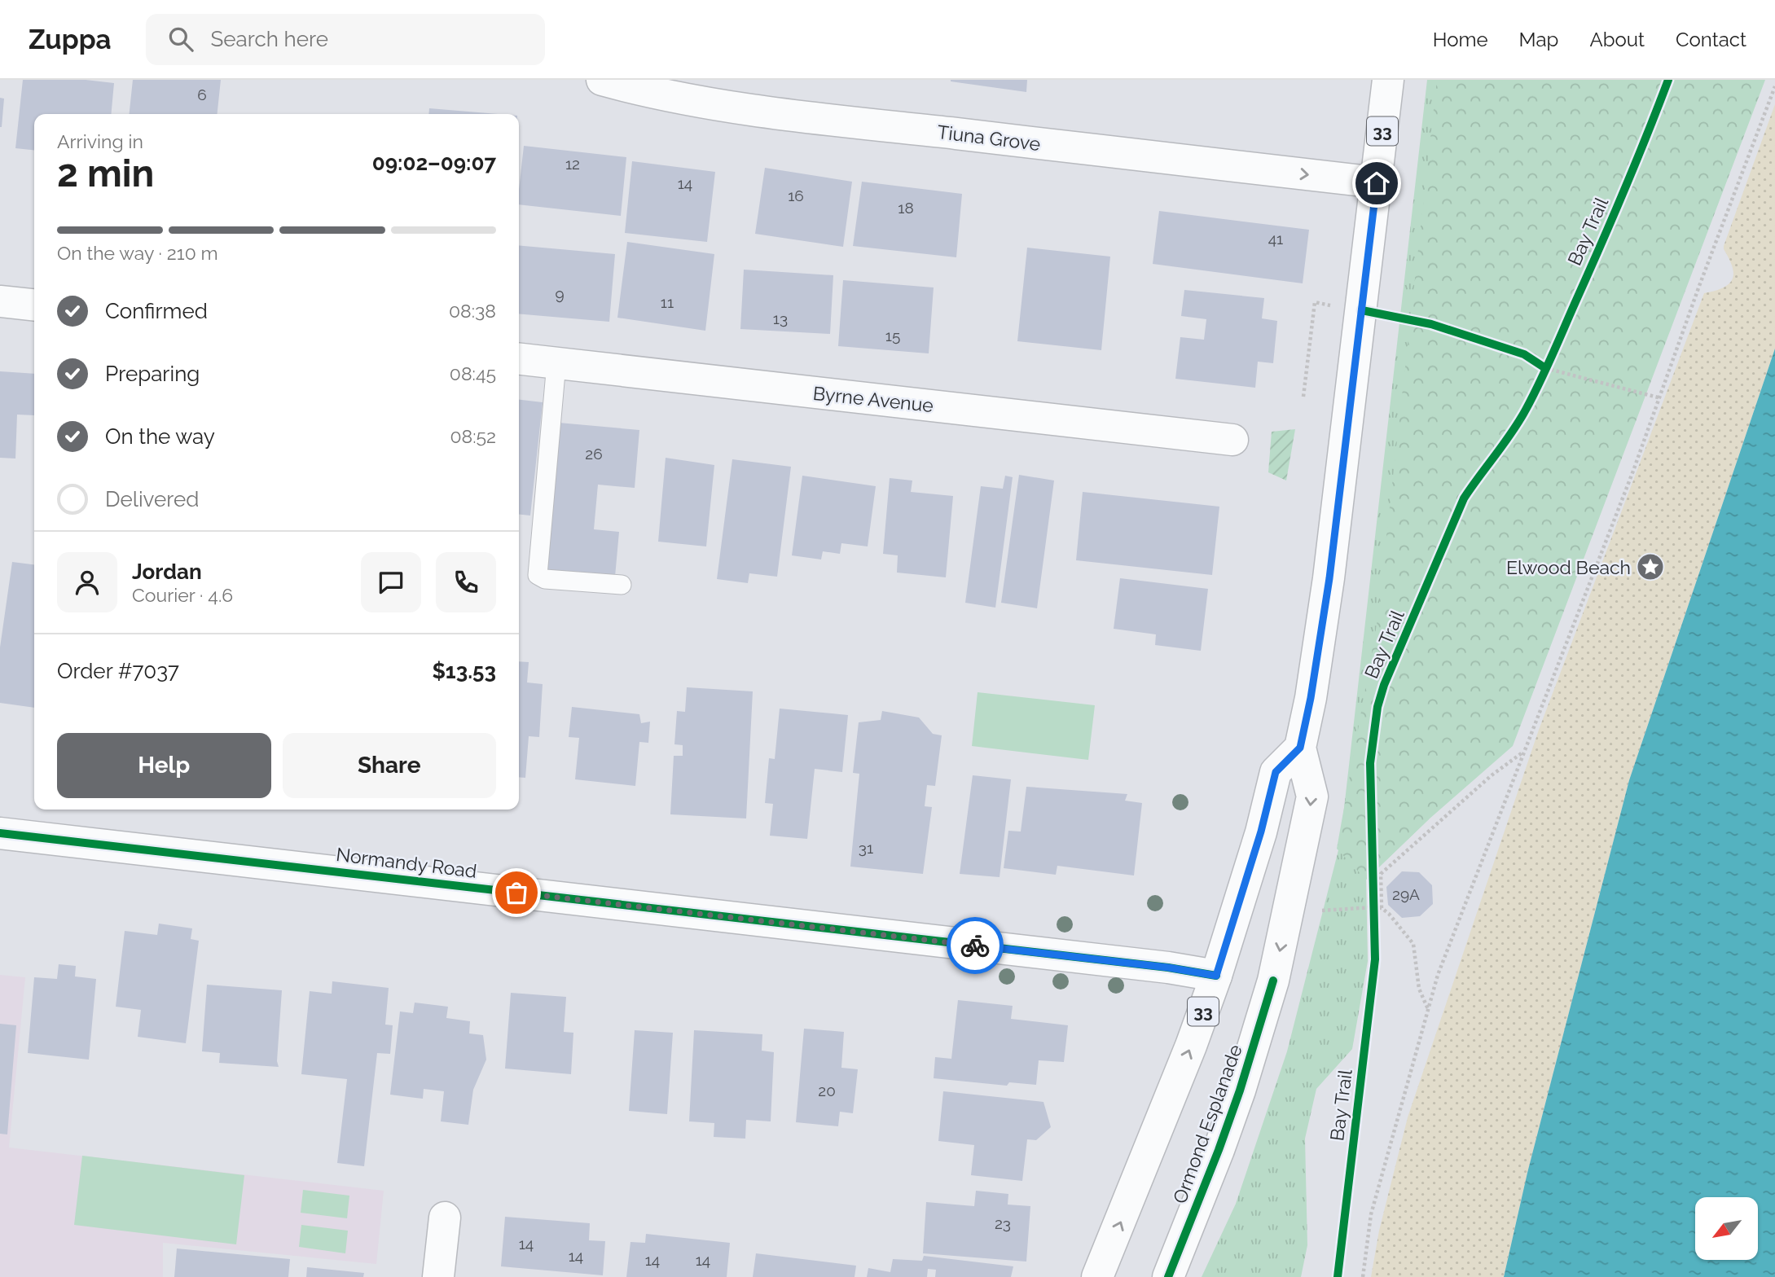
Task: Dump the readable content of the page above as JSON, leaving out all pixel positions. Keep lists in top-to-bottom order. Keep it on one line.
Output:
{"streets":{"street":["33","Tiuna Grove","Byrne Avenue","Normandy Road","Ormond Esplanade"],"cycle path":["Bay Trail"]},"crossings":[["33","Normandy Road"],["33","Ormond Esplanade"],["Tiuna Grove","Ormond Esplanade"]],"one_way":["Tiuna Grove"],"places":{"place":["Elwood Beach"]},"house_numbers":["6","12","14","16","18","41","9","11","13","15","26","31","29A","20","23","14","14","14","14"],"north":"bottom left","page":{"header":"Zuppa","search":"Search here","nav":["Home","Map","About","Contact"],"heading":["2 min","Arriving in","09:02–09:07"],"panel":["Jordan","Courier · 4.6","Order #7037","$13.53"],"bar":"On the way · 210 m","list":[["Confirmed","08:38"],["Preparing","08:45"],["On the way","08:52"],"Delivered"],"buttons":["Help","Share"]}}
